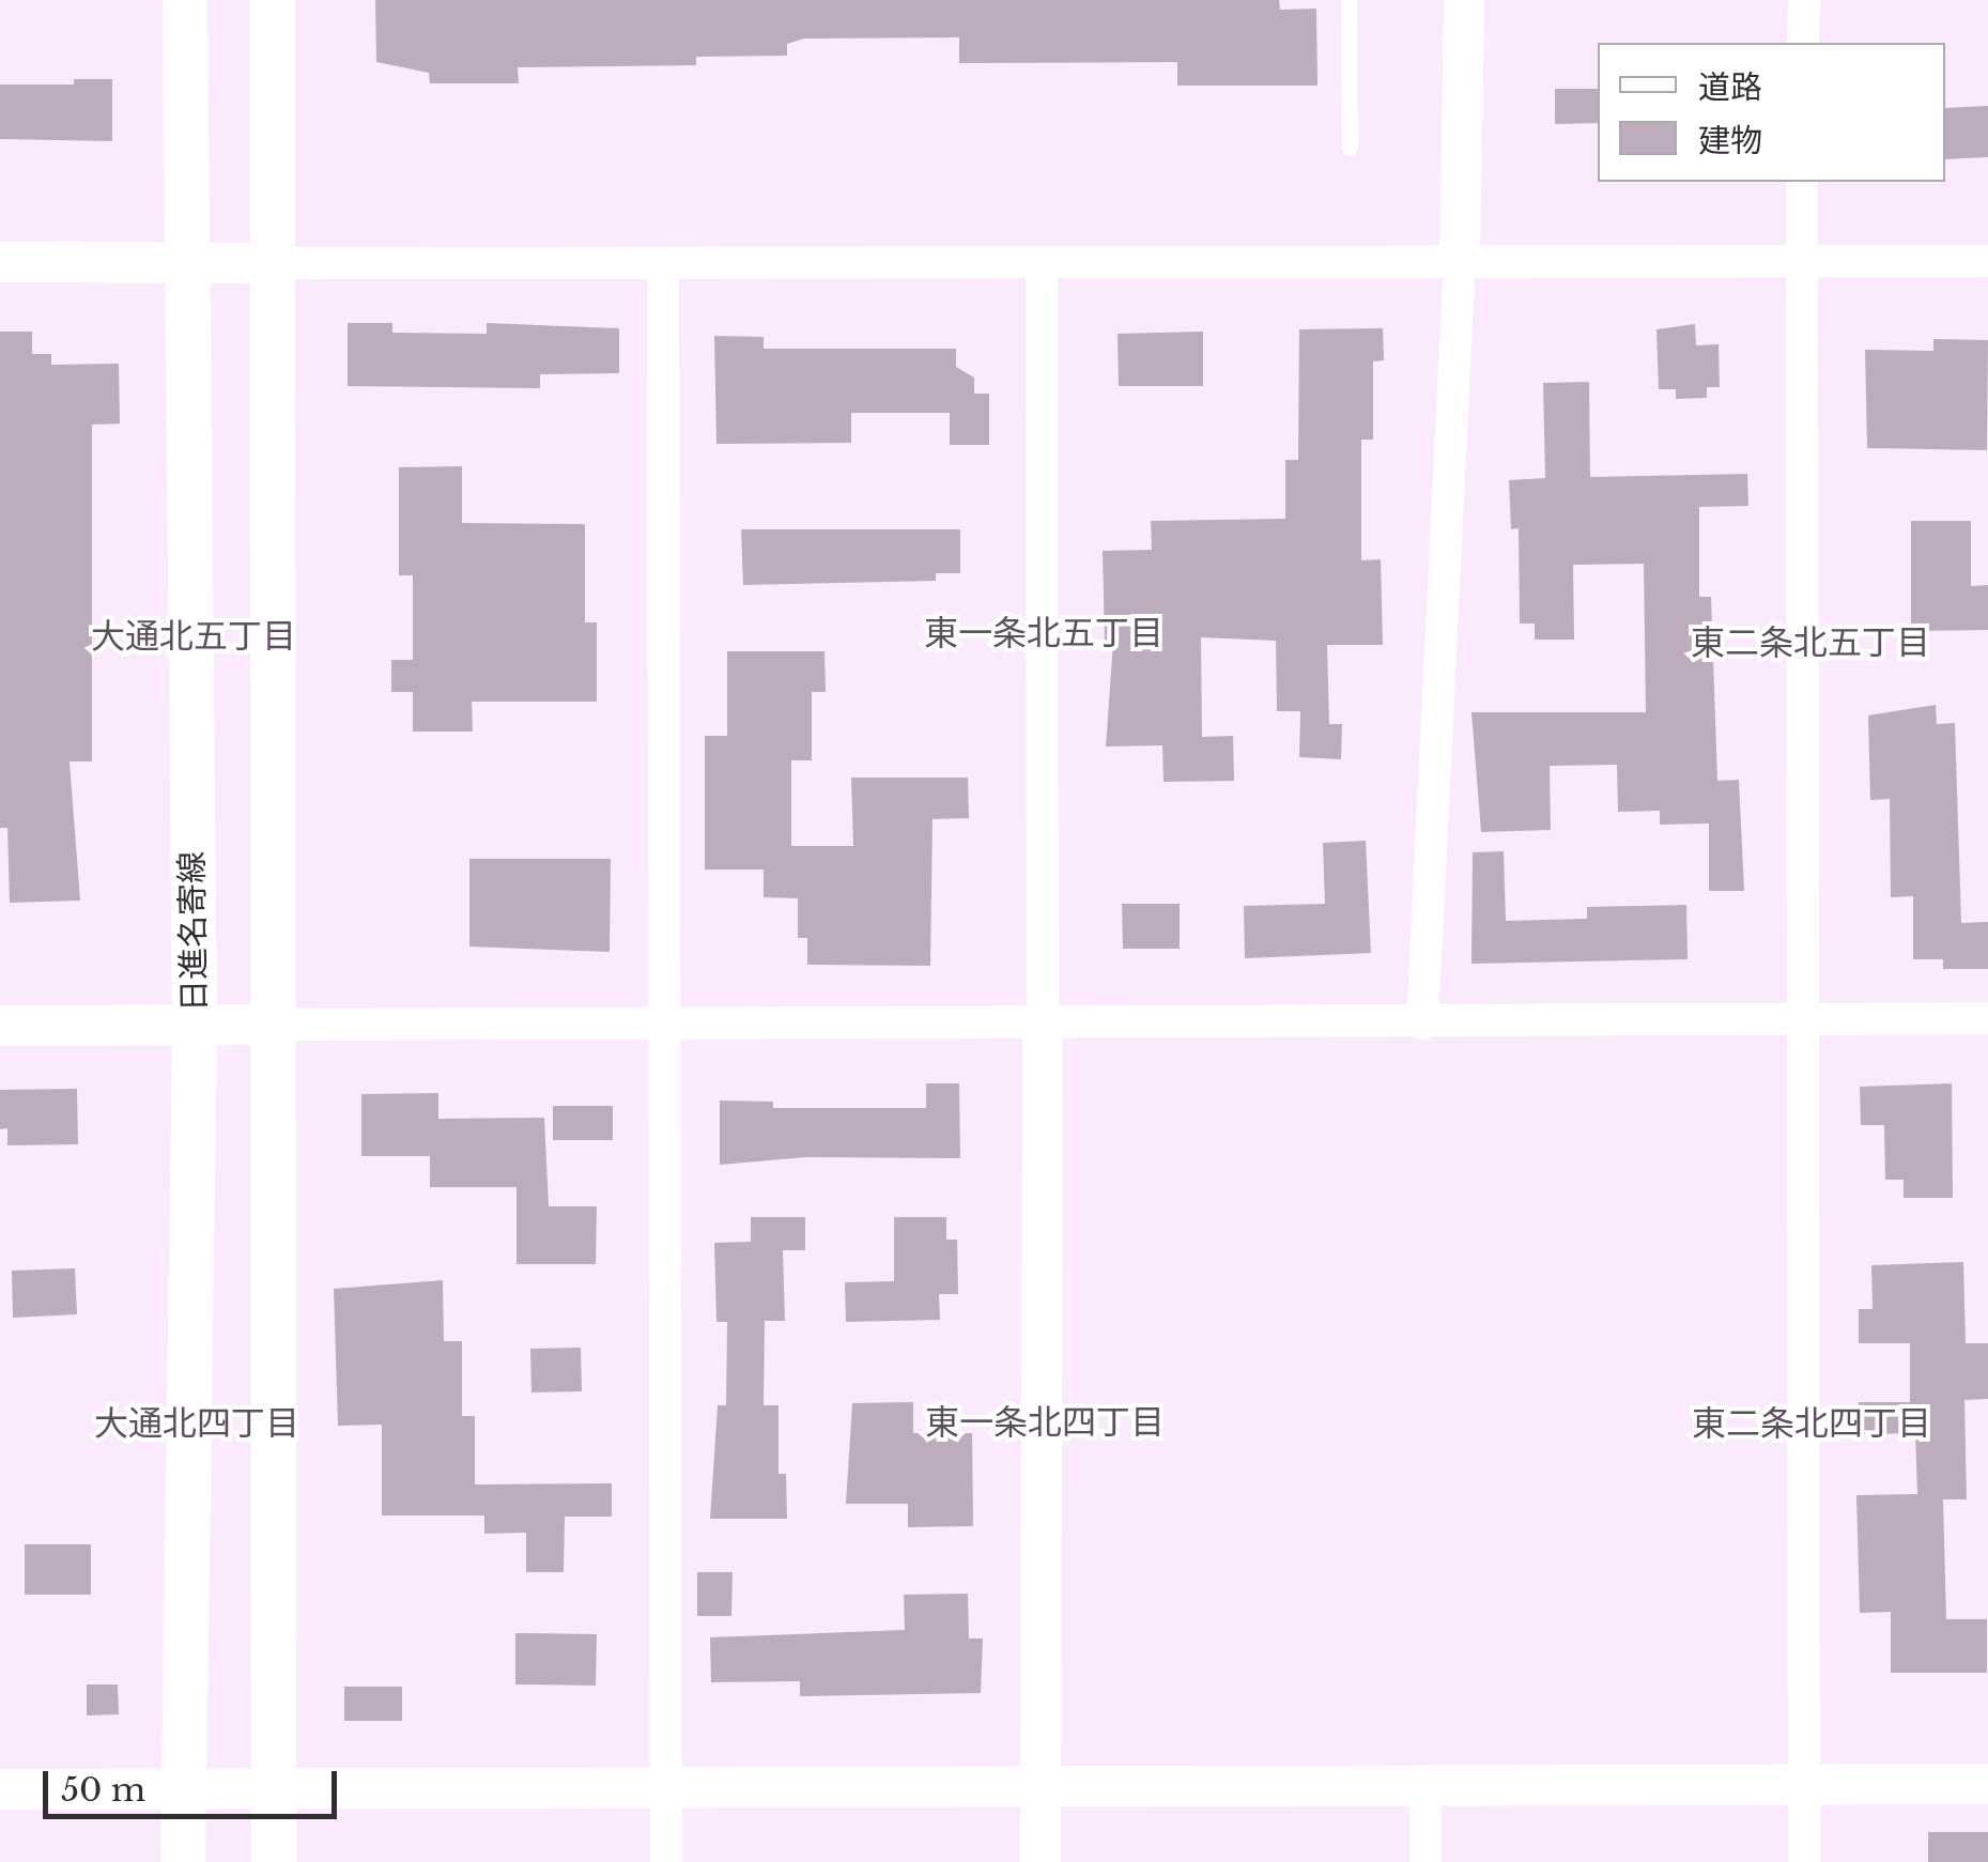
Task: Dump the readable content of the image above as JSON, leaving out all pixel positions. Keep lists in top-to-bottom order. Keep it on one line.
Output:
{"streets":{"main road":["日進名寄線"]},"districts":["東一条北五丁目","大通北五丁目","東二条北五丁目","東一条北四丁目","大通北四丁目","東二条北四丁目"],"legend":["道路","建物"],"scale_bar":"50 m"}
